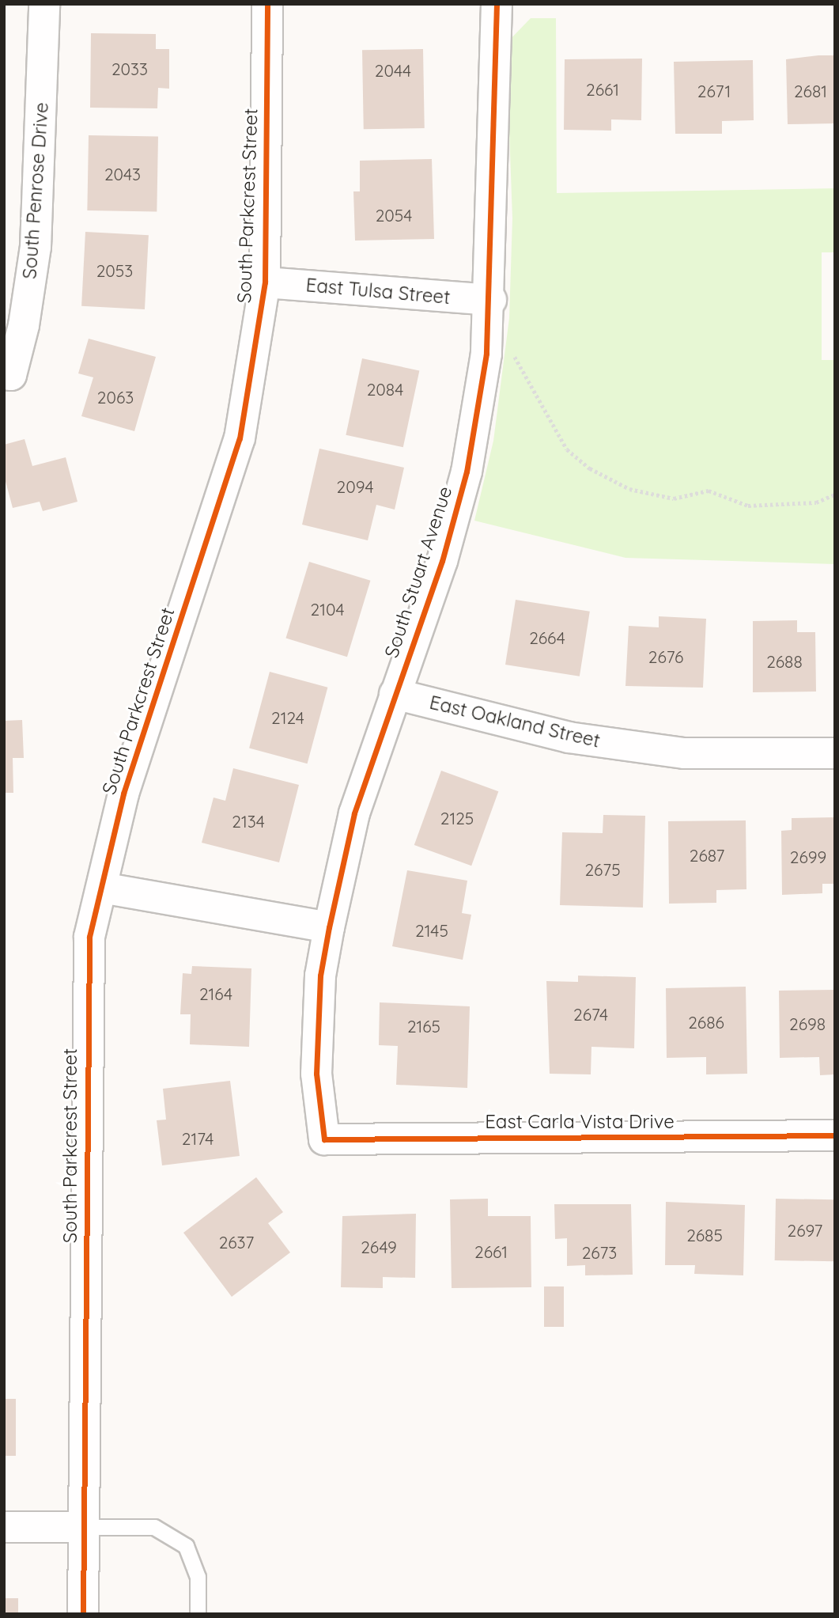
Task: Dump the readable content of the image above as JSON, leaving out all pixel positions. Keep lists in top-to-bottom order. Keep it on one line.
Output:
{"streets":{"street":["South Penrose Drive","South Parkcrest Street","East Tulsa Street","South Stuart Avenue","East Oakland Street","East Carla Vista Drive"]},"crossings":[["South Parkcrest Street","East Tulsa Street"],["East Tulsa Street","South Stuart Avenue"],["South Stuart Avenue","East Oakland Street"],["South Stuart Avenue","East Carla Vista Drive"]],"house_numbers":["2033","2044","2661","2671","2681","2043","2054","2053","2084","2063","2094","2104","2664","2676","2688","2124","2125","2134","2687","2699","2675","2145","2164","2674","2686","2698","2165","2174","2697","2685","2637","2649","2661","2673"]}
